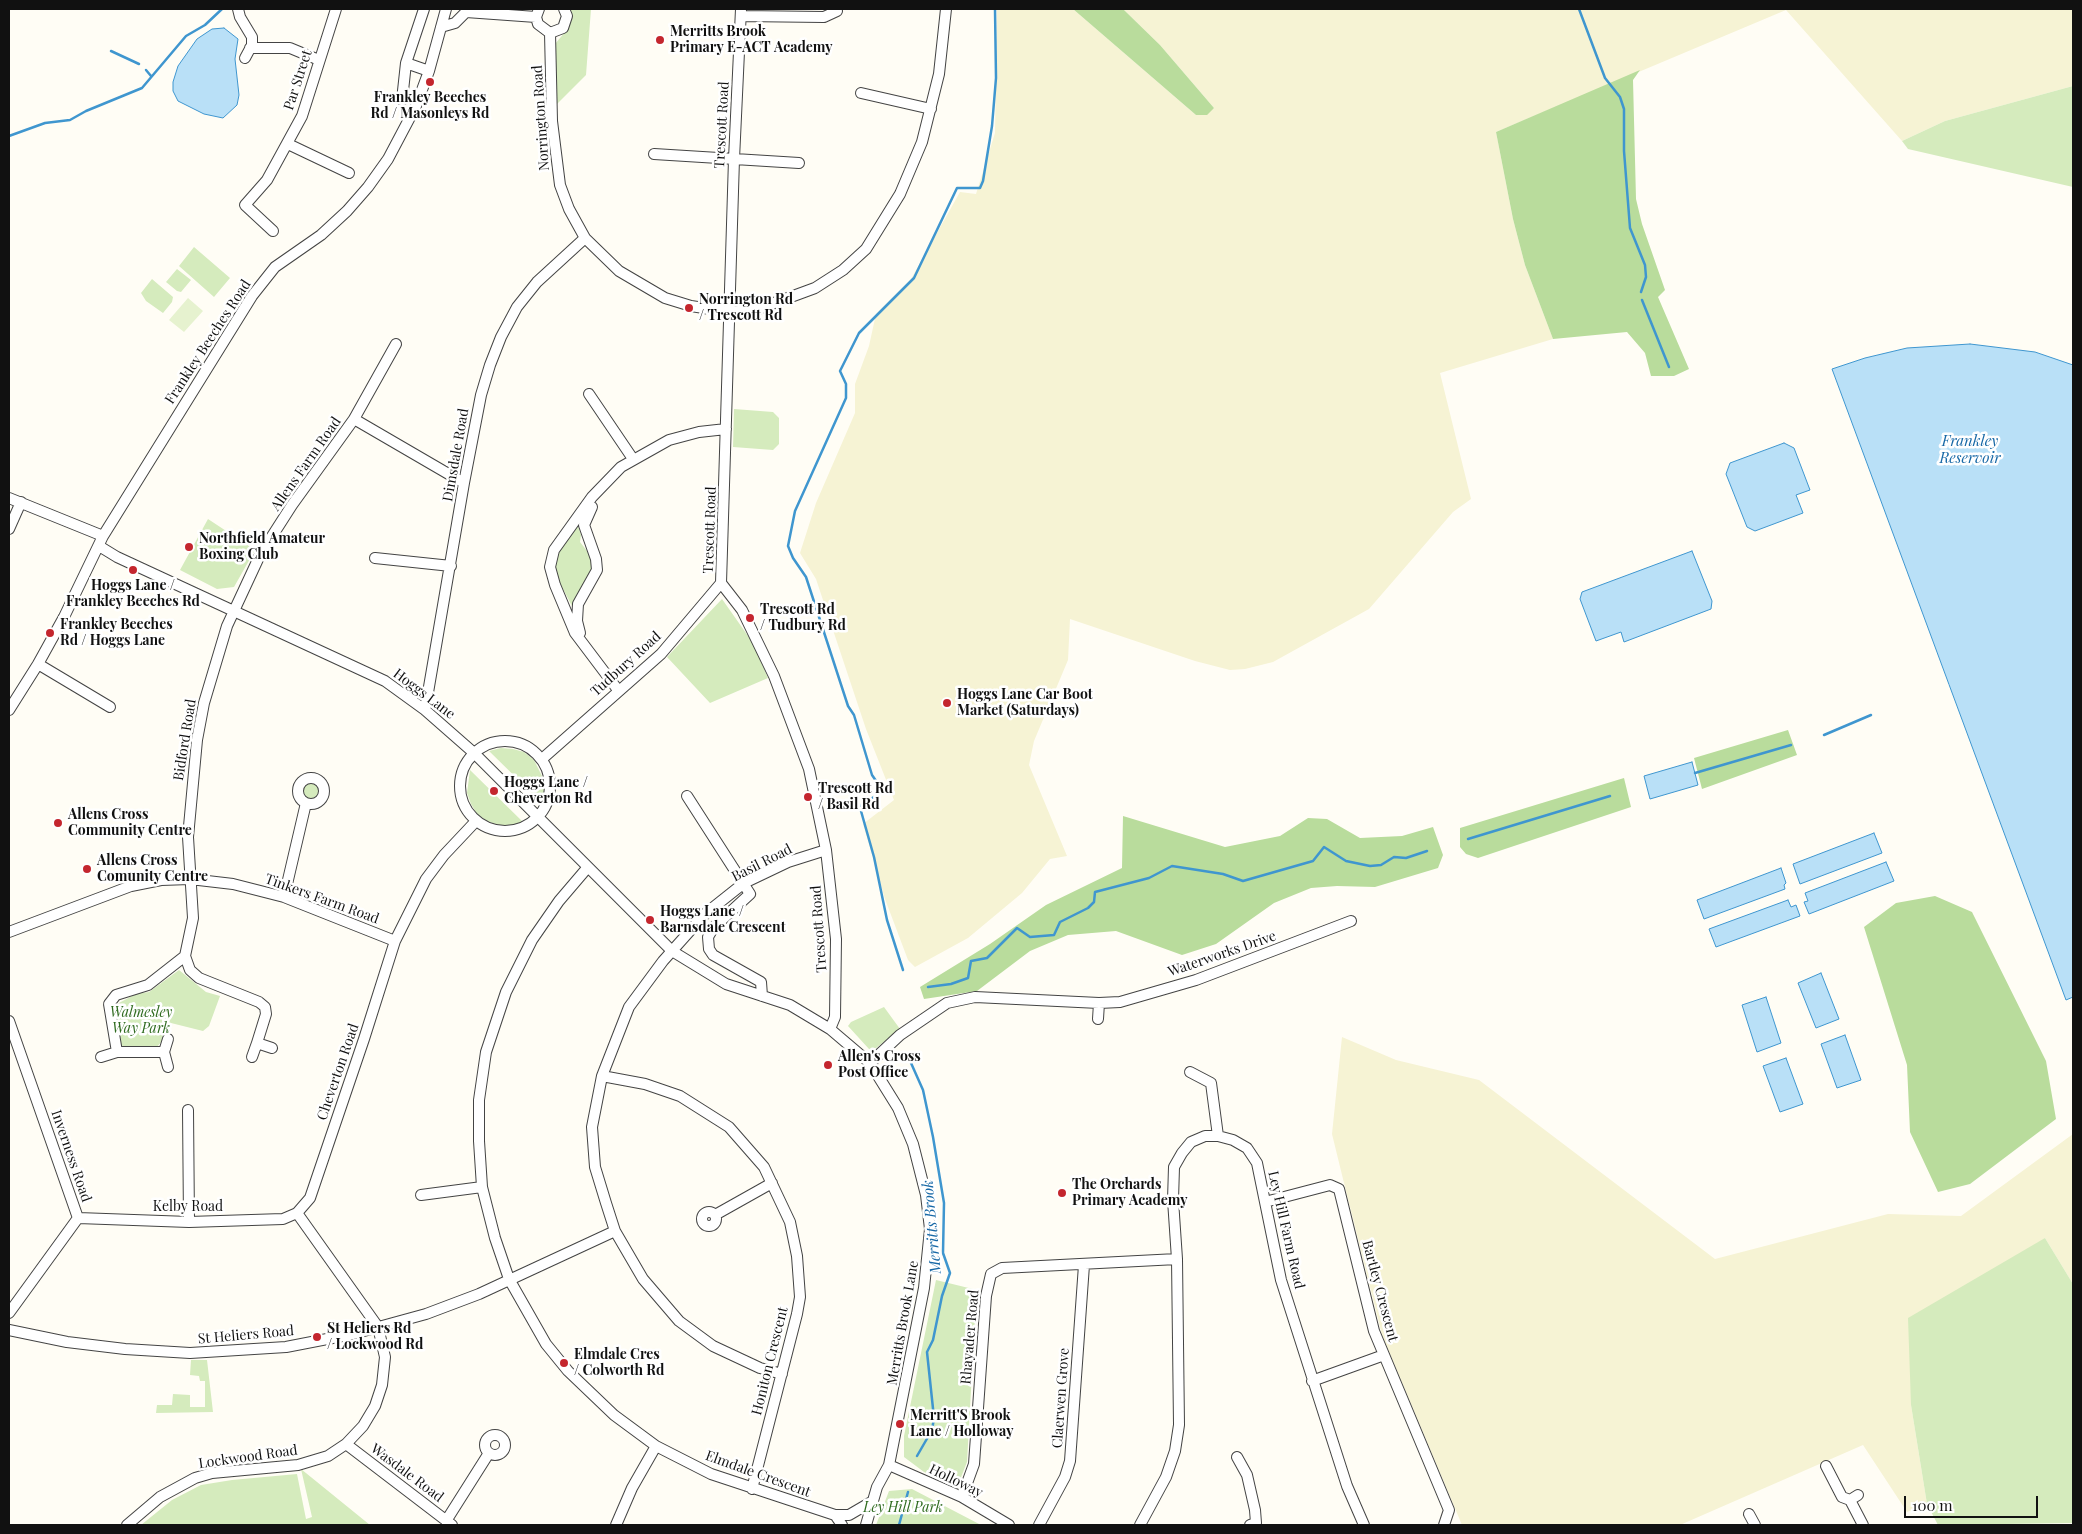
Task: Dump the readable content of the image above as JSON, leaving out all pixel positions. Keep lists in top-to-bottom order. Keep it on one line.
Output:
{"streets":{"street":["Par Street","Norrington Road","Trescott Road","Frankley Beeches Road","Dimsdale Road","Allens Farm Road","Tudbury Road","Hoggs Lane","Bidford Road","Basil Road","Tinkers Farm Road","Waterworks Drive","Cheverton Road","Inverness Road","Kelby Road","Ley Hill Farm Road","Bartley Crescent","Merritts Brook Lane","St Heliers Road","Rhayader Road","Honiton Crescent","Claerwen Grove","Lockwood Road","Wasdale Road","Elmdale Crescent","Holloway"]},"crossings":[["Norrington Road","Trescott Road"],["Norrington Road","Dimsdale Road"],["Trescott Road","Tudbury Road"],["Trescott Road","Basil Road"],["Trescott Road","Merritts Brook Lane"],["Frankley Beeches Road","Hoggs Lane"],["Dimsdale Road","Allens Farm Road"],["Dimsdale Road","Hoggs Lane"],["Allens Farm Road","Hoggs Lane"],["Allens Farm Road","Bidford Road"],["Hoggs Lane","Bidford Road"],["Hoggs Lane","Basil Road"],["Hoggs Lane","Merritts Brook Lane"],["Hoggs Lane","Elmdale Crescent"],["Bidford Road","Tinkers Farm Road"],["Basil Road","Merritts Brook Lane"],["Basil Road","St Heliers Road"],["Basil Road","Honiton Crescent"],["Tinkers Farm Road","Cheverton Road"],["Waterworks Drive","Merritts Brook Lane"],["Cheverton Road","Kelby Road"],["Inverness Road","Kelby Road"],["Ley Hill Farm Road","Bartley Crescent"],["Merritts Brook Lane","Holloway"],["St Heliers Road","Lockwood Road"],["St Heliers Road","Elmdale Crescent"],["Rhayader Road","Claerwen Grove"],["Rhayader Road","Holloway"],["Honiton Crescent","Elmdale Crescent"],["Lockwood Road","Wasdale Road"]],"water":["Frankley Reservoir","Merritts Brook"],"parks":["Walmesley Way Park","Ley Hill Park"],"places":["Merritts Brook Primary E-ACT Academy","Frankley Beeches Rd / Masonleys Rd","Norrington Rd / Trescott Rd","Northfield Amateur Boxing Club","Hoggs Lane / Frankley Beeches Rd","Trescott Rd / Tudbury Rd","Frankley Beeches Rd / Hoggs Lane","Hoggs Lane Car Boot Market (Saturdays)","Hoggs Lane / Cheverton Rd","Trescott Rd / Basil Rd","Allens Cross Community Centre","Allens Cross Comunity Centre","Hoggs Lane / Barnsdale Crescent","Allen's Cross Post Office","The Orchards Primary Academy","St Heliers Rd / Lockwood Rd","Elmdale Cres / Colworth Rd","Merritt'S Brook Lane / Holloway"],"scale_bar":"100 m"}
